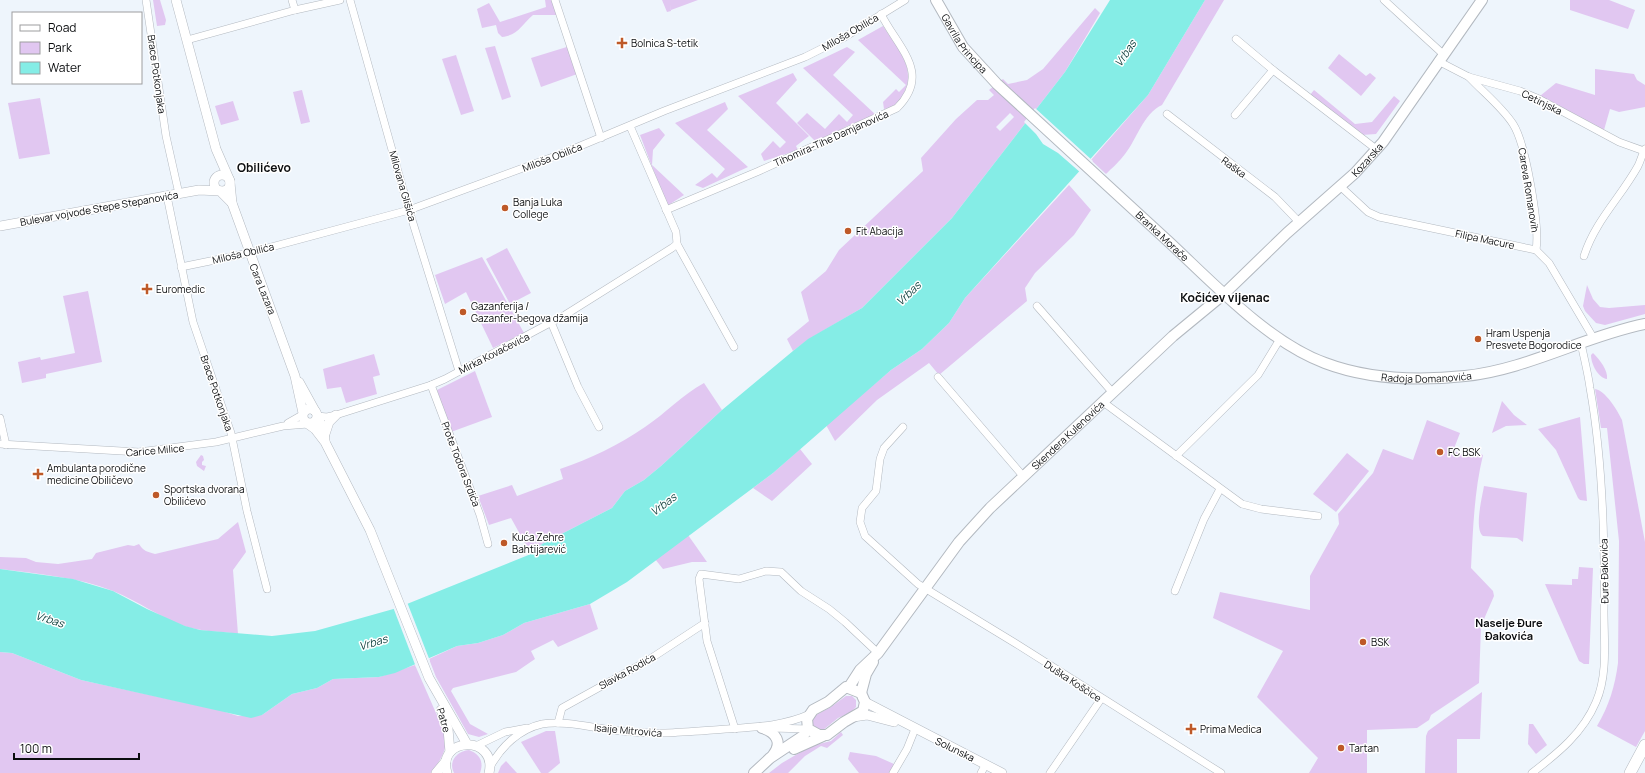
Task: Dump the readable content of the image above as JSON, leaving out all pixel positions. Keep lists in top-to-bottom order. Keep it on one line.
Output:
{"streets":{"main road":["Gavrila Principa","Kozarska","Branka Morače","Radoja Domanovića","Skendera Kulenovića"],"street":["Miloša Obilića","Brace Potkonjaka","Cetinjska","Tihomira-Tihe Damjanovića","Raška","Milovana Glišića","Careva Romanovih","Bulevar vojvode Stepe Stepanovića","Filipa Macure","Cara Lazara","Mirka Kovačevića","Carice Milice","Prote Todora Srdića","Đure Đakovića","Slavka Rodića","Duška Koščice","Patre","Isaije Mitrovića","Solunska"]},"crossings":[["Miloša Obilića","Brace Potkonjaka"],["Miloša Obilića","Tihomira-Tihe Damjanovića"],["Miloša Obilića","Milovana Glišića"],["Miloša Obilića","Cara Lazara"],["Gavrila Principa","Branka Morače"],["Brace Potkonjaka","Bulevar vojvode Stepe Stepanovića"],["Brace Potkonjaka","Carice Milice"],["Cetinjska","Kozarska"],["Cetinjska","Careva Romanovih"],["Kozarska","Raška"],["Kozarska","Branka Morače"],["Kozarska","Filipa Macure"],["Kozarska","Radoja Domanovića"],["Kozarska","Skendera Kulenovića"],["Milovana Glišića","Mirka Kovačevića"],["Careva Romanovih","Filipa Macure"],["Bulevar vojvode Stepe Stepanovića","Cara Lazara"],["Branka Morače","Radoja Domanovića"],["Branka Morače","Skendera Kulenovića"],["Cara Lazara","Mirka Kovačevića"],["Cara Lazara","Carice Milice"],["Cara Lazara","Patre"],["Mirka Kovačevića","Carice Milice"],["Mirka Kovačevića","Prote Todora Srdića"],["Radoja Domanovića","Skendera Kulenovića"],["Radoja Domanovića","Đure Đakovića"],["Skendera Kulenovića","Duška Koščice"],["Skendera Kulenovića","Solunska"],["Slavka Rodića","Isaije Mitrovića"],["Patre","Isaije Mitrovića"]],"districts":["Obilićevo","Kočićev vijenac","Naselje Đure Đakovića"],"water":["Vrbas"],"places":{"health":["Bolnica S-tetik","Euromedic","Ambulanta porodične medicine Obiličevo","Prima Medica"],"other":["Banja Luka College","Fit Abacija","Gazanferija / Gazanfer-begova džamija","Hram Uspenja Presvete Bogorodice","FC BSK","Sportska dvorana Obilićevo","Kuća Zehre Bahtijarević","BSK","Tartan"]},"legend":["Road","Park","Water"],"scale_bar":"100 m"}
